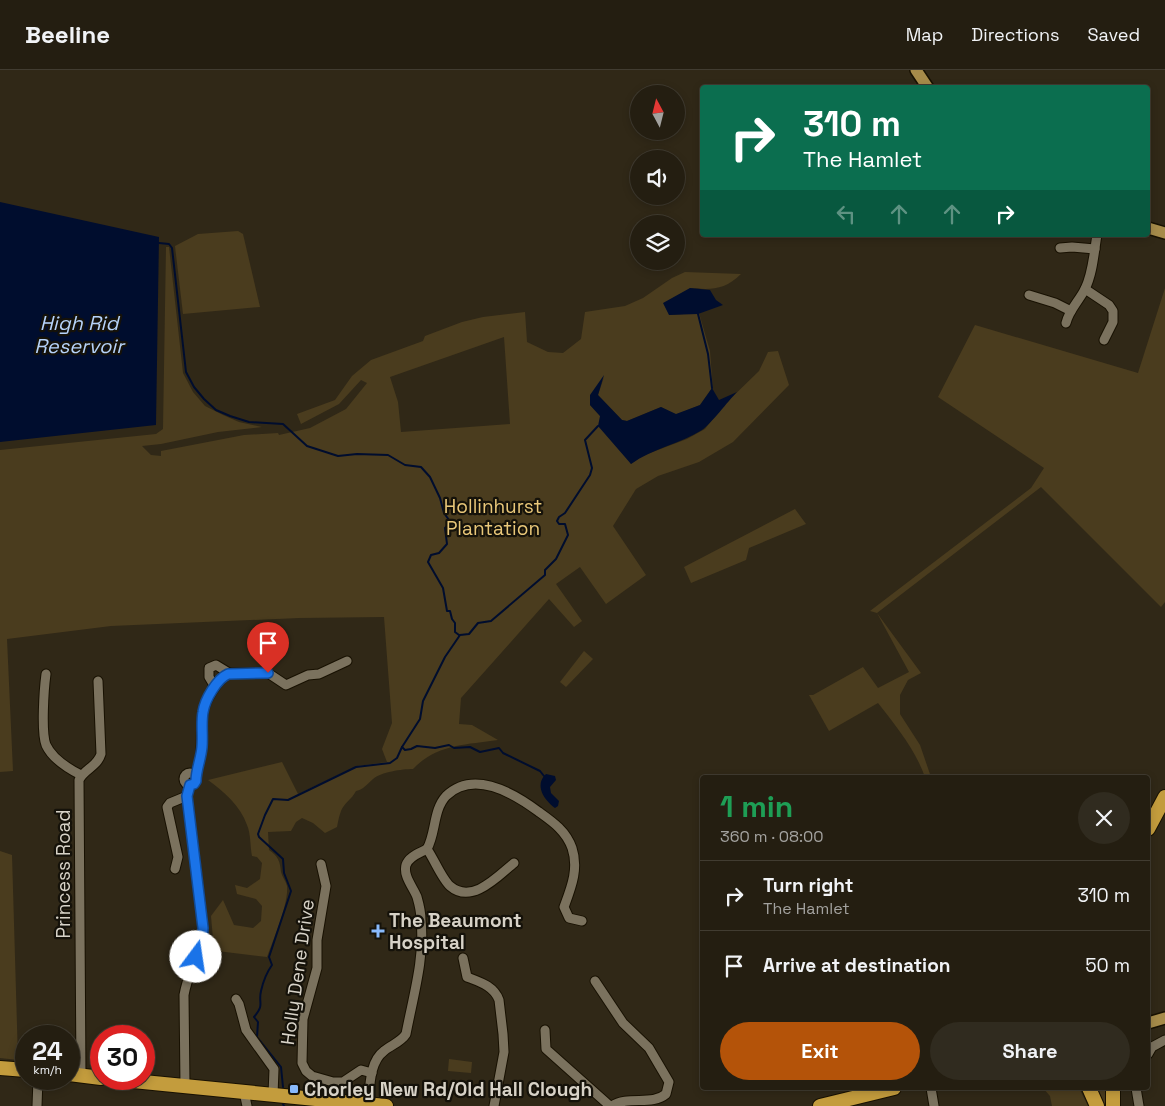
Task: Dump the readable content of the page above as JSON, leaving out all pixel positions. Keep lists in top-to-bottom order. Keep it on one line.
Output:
{"streets":{"street":["Princess Road","Holly Dene Drive"]},"water":["High Rid Reservoir"],"parks":["Hollinhurst Plantation"],"places":{"health":["The Beaumont Hospital"],"transit":["Chorley New Rd/Old Hall Clough"]},"north":"top","page":{"header":"Beeline","nav":["Map","Directions","Saved"],"turn":["310 m","The Hamlet"],"heading":["1 min","360 m · 08:00"],"list":[{"name":"Turn right","note":"The Hamlet","value":"310 m"},{"name":"Arrive at destination","value":"50 m"}],"buttons":["Exit","Share"],"speed":"24 km/h","limit":"30"}}
